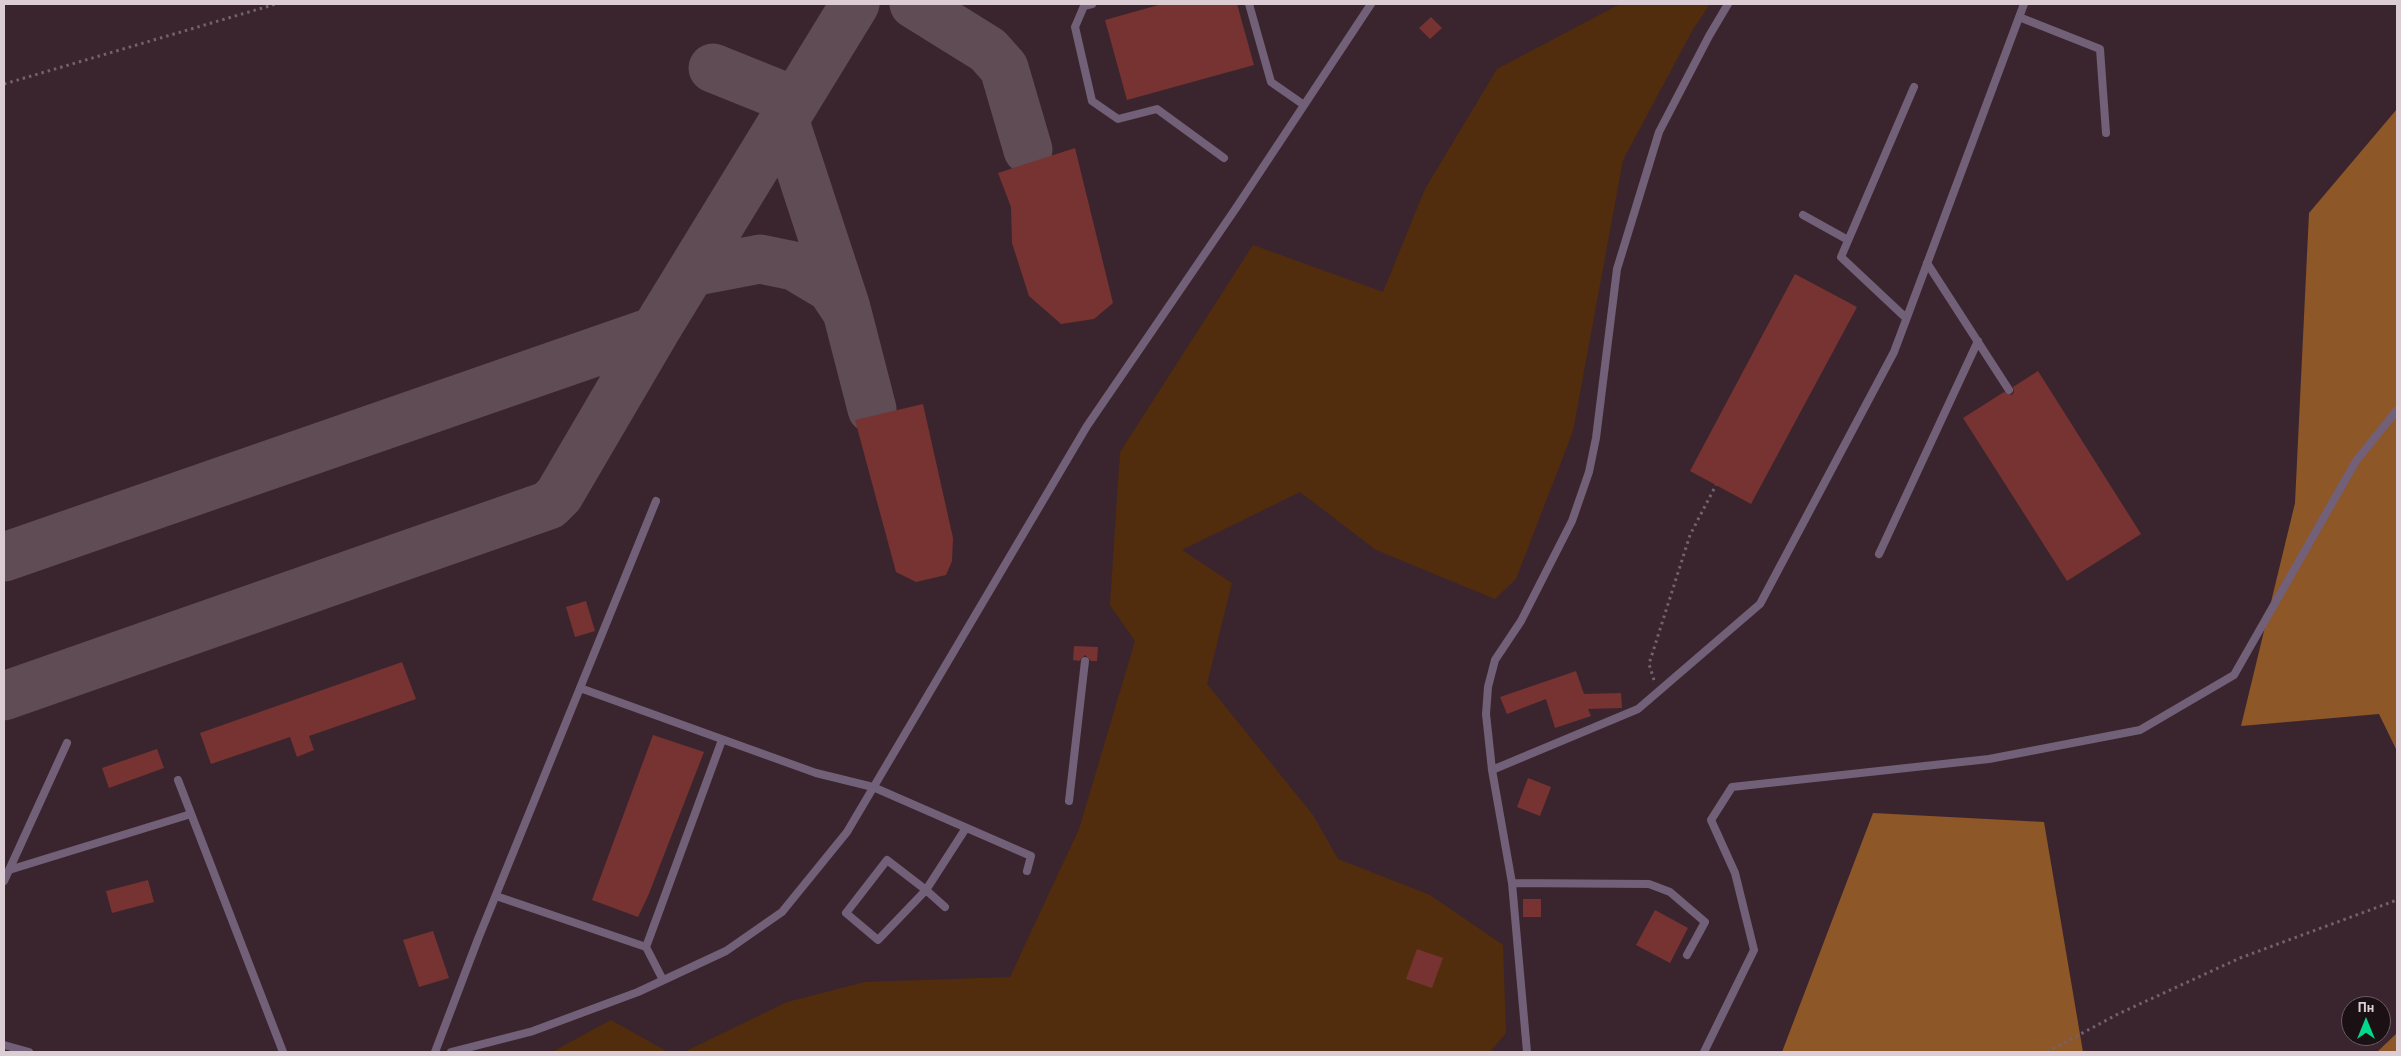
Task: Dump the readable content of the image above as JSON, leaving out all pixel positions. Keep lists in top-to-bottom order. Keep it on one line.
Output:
{"north":"top"}
